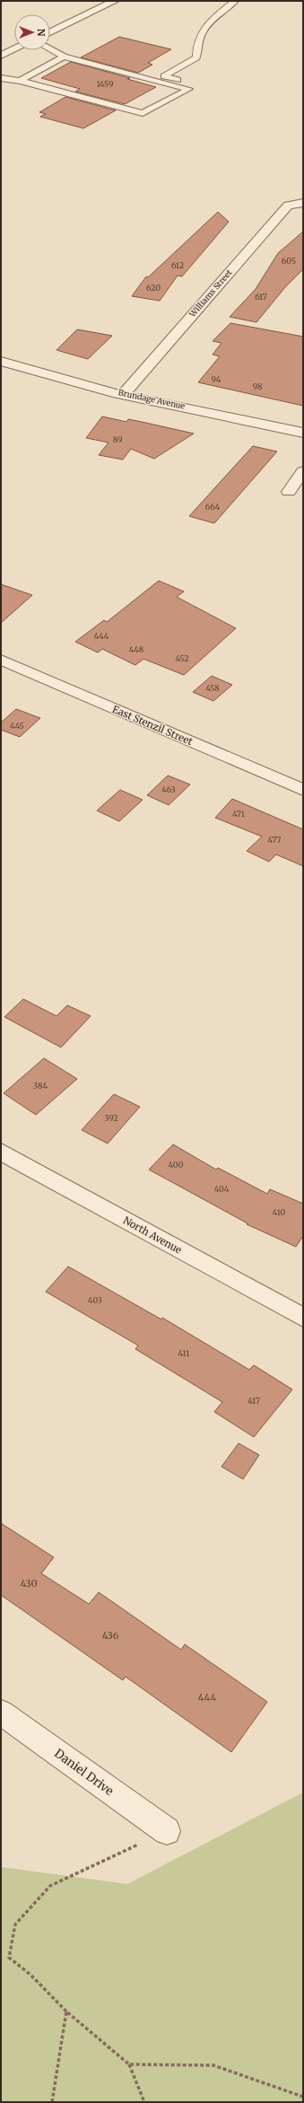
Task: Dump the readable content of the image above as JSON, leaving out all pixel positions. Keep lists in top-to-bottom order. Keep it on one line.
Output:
{"streets":{"street":["Williams Street","Brundage Avenue","East Stenzil Street","North Avenue","Daniel Drive"]},"crossings":[["Williams Street","Brundage Avenue"]],"house_numbers":["1459","605","612","620","617","94","98","89","664","444","448","452","458","445","463","471","477","384","392","400","404","410","403","411","417","430","436","444"],"north":"right"}
